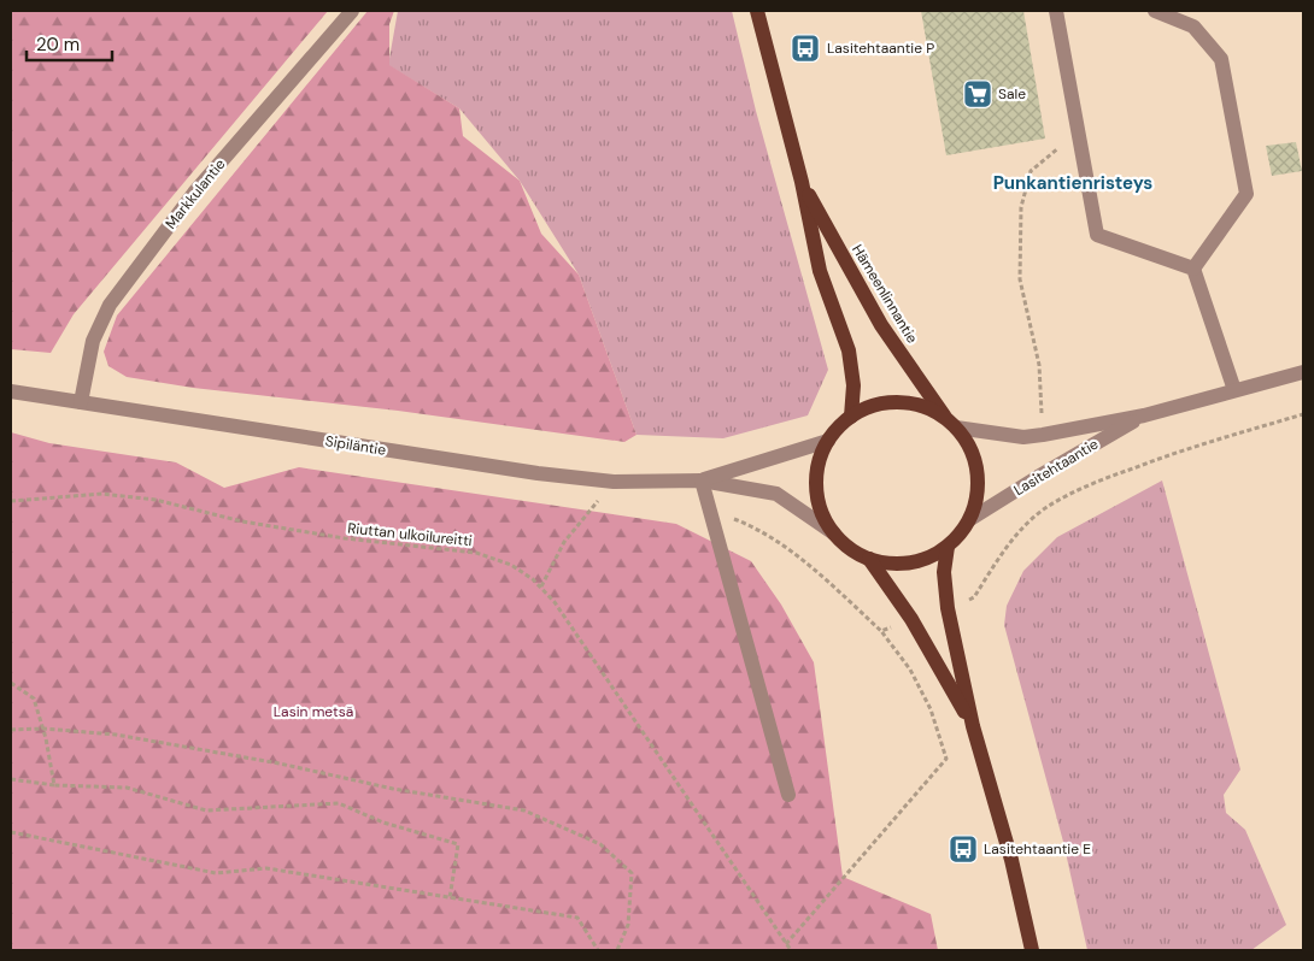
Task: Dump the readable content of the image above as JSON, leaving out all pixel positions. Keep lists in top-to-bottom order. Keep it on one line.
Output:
{"streets":{"main road":["Hämeenlinnantie"],"street":["Markkulantie","Sipiläntie","Lasitehtaantie"],"path":["Riuttan ulkoilureitti"]},"crossings":[["Markkulantie","Sipiläntie"],["Hämeenlinnantie","Sipiläntie"],["Hämeenlinnantie","Lasitehtaantie"],["Sipiläntie","Lasitehtaantie"]],"districts":["Punkantienristeys"],"parks":["Lasin metsä"],"places":{"bus stop":["Lasitehtaantie P","Lasitehtaantie E"],"supermarket":["Sale"]},"scale_bar":"20 m"}
